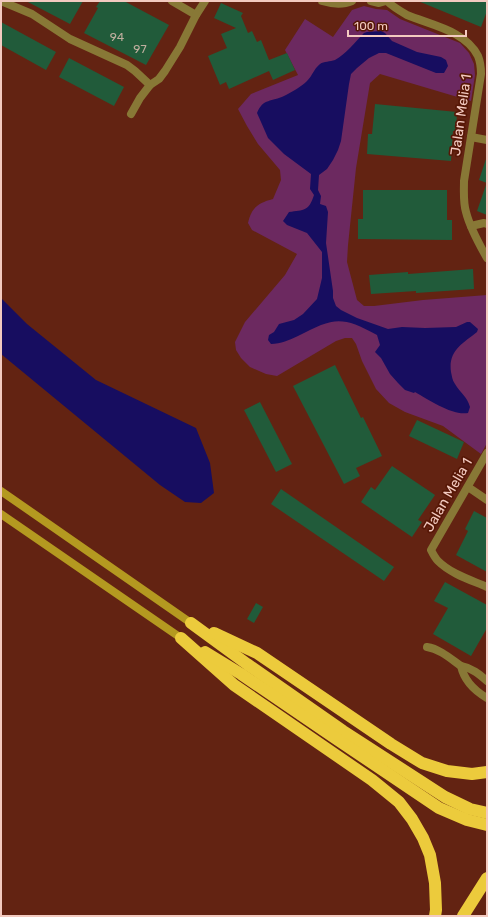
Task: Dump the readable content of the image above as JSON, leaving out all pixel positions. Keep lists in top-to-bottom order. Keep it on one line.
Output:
{"streets":{"street":["Jalan Melia 1"]},"house_numbers":["94","97"],"scale_bar":"100 m"}
